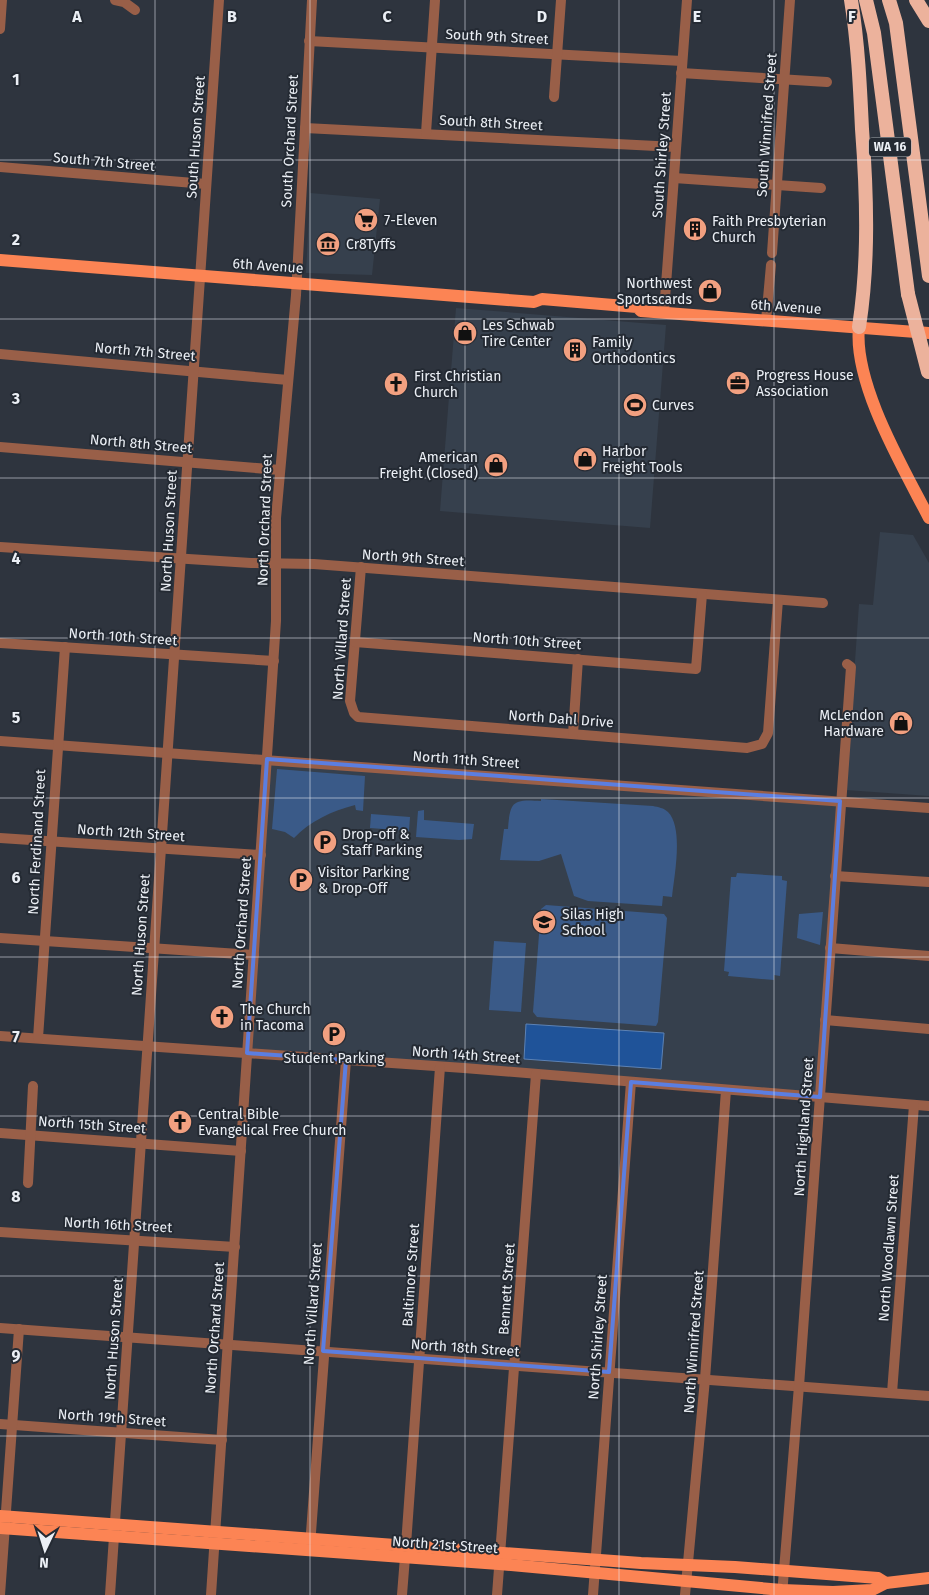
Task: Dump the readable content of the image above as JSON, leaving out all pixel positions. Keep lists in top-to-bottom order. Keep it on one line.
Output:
{"streets":{"highway":["WA 16"],"main road":["6th Avenue","North 21st Street"],"street":["South 9th Street","South 8th Street","South Winnifred Street","South Huson Street","South Orchard Street","South Shirley Street","South 7th Street","North 7th Street","North 8th Street","North Orchard Street","North Huson Street","North 9th Street","North 10th Street","North Villard Street","North Dahl Drive","North 11th Street","North 12th Street","North Ferdinand Street","North 14th Street","North 15th Street","North Highland Street","North 16th Street","North Woodlawn Street","Baltimore Street","Bennett Street","North Shirley Street","North Winnifred Street","North 18th Street","North 19th Street"]},"crossings":[["South 9th Street","South Orchard Street"],["South 9th Street","South Shirley Street"],["South 8th Street","South Orchard Street"],["South 8th Street","South Shirley Street"],["South Huson Street","South 7th Street"],["South Huson Street","6th Avenue"],["South Huson Street","North Huson Street"],["South Orchard Street","6th Avenue"],["South Orchard Street","North Orchard Street"],["South Shirley Street","6th Avenue"],["6th Avenue","North Orchard Street"],["6th Avenue","North Huson Street"],["North 7th Street","North Orchard Street"],["North 7th Street","North Huson Street"],["North 8th Street","North Orchard Street"],["North 8th Street","North Huson Street"],["North Orchard Street","North 9th Street"],["North Orchard Street","North 10th Street"],["North Orchard Street","North 11th Street"],["North Orchard Street","North 12th Street"],["North Orchard Street","North 14th Street"],["North Orchard Street","North 15th Street"],["North Orchard Street","North 16th Street"],["North Orchard Street","North 18th Street"],["North Orchard Street","North 19th Street"],["North Orchard Street","North 21st Street"],["North Huson Street","North 9th Street"],["North Huson Street","North 10th Street"],["North Huson Street","North 11th Street"],["North Huson Street","North 12th Street"],["North Huson Street","North 14th Street"],["North Huson Street","North 15th Street"],["North Huson Street","North 16th Street"],["North Huson Street","North 18th Street"],["North Huson Street","North 19th Street"],["North Huson Street","North 21st Street"],["North 9th Street","North 10th Street"],["North 9th Street","North Villard Street"],["North 9th Street","North Dahl Drive"],["North 10th Street","North Villard Street"],["North 10th Street","North Ferdinand Street"],["North Villard Street","North Dahl Drive"],["North Villard Street","North 14th Street"],["North Villard Street","North 18th Street"],["North Villard Street","North 21st Street"],["North 11th Street","North Ferdinand Street"],["North 11th Street","North Highland Street"],["North 12th Street","North Ferdinand Street"],["North Ferdinand Street","North 14th Street"],["North 14th Street","North Highland Street"],["North 14th Street","North Woodlawn Street"],["North 14th Street","Baltimore Street"],["North 14th Street","Bennett Street"],["North 14th Street","North Shirley Street"],["North 14th Street","North Winnifred Street"],["North Highland Street","North 18th Street"],["North Highland Street","North 21st Street"],["North Woodlawn Street","North 18th Street"],["Baltimore Street","North 18th Street"],["Baltimore Street","North 21st Street"],["Bennett Street","North 18th Street"],["Bennett Street","North 21st Street"],["North Shirley Street","North 18th Street"],["North Shirley Street","North 21st Street"],["North Winnifred Street","North 18th Street"],["North Winnifred Street","North 21st Street"]],"places":{"supermarket":["7-Eleven"],"building":["Faith Presbyterian Church","Family Orthodontics"],"museum":["Cr8Tyffs"],"shop":["Northwest Sportscards","Les Schwab Tire Center","Harbor Freight Tools","American Freight (Closed)","McLendon Hardware"],"office":["Progress House Association"],"church":["First Christian Church","The Church in Tacoma","Central Bible Evangelical Free Church"],"sports":["Curves"],"parking":["Drop-off & Staff Parking","Visitor Parking & Drop-Off","Student Parking"],"school or university":["Silas High School"]},"north":"bottom","grid":{"columns":["A","B","C","D","E","F"],"rows":["1","2","3","4","5","6","7","8","9"]}}
